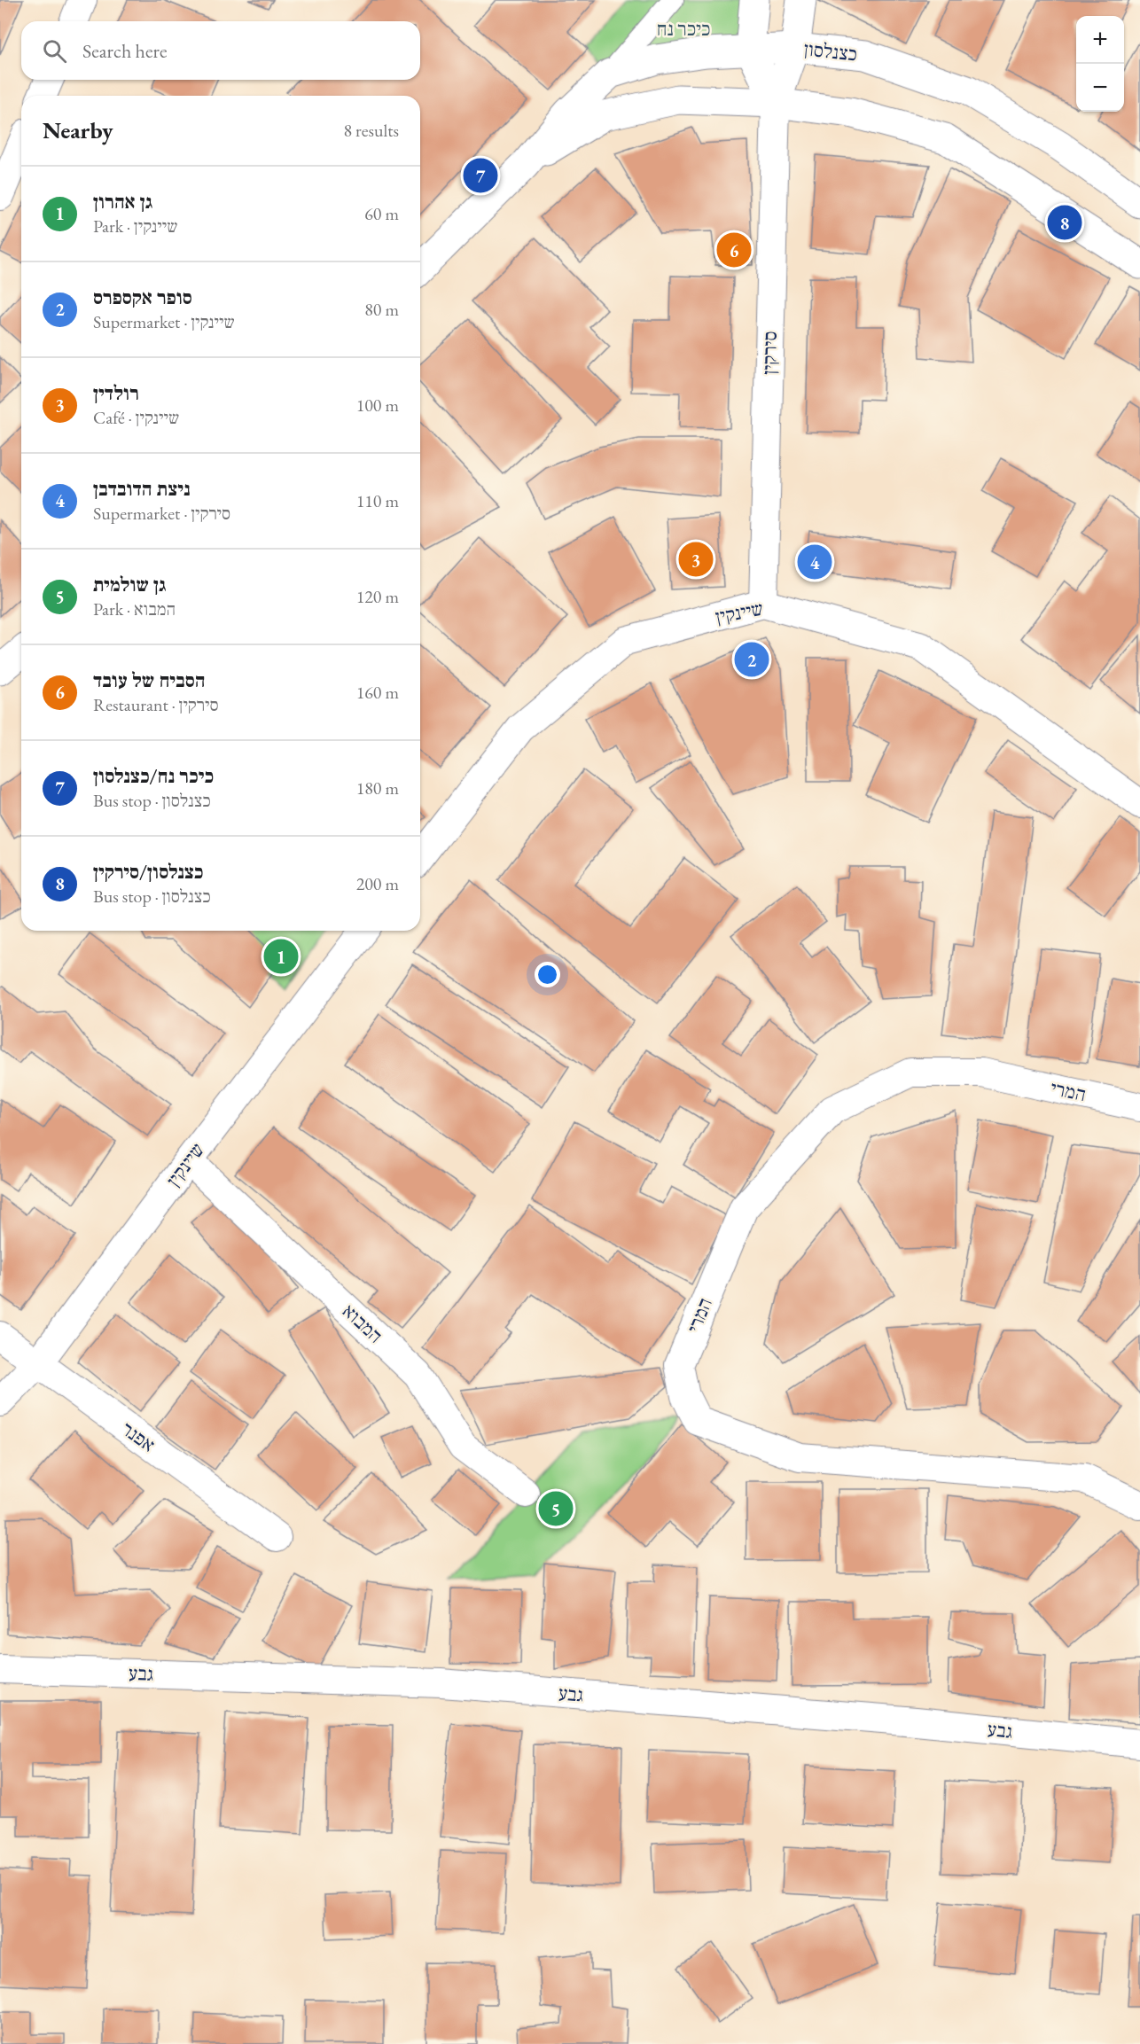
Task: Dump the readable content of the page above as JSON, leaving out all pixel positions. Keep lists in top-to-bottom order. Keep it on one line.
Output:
{"streets":{"street":["כצנלסון","סירקין","שיינקין","המרי","המבוא","אפנר","גבע"]},"crossings":[["כצנלסון","סירקין"],["סירקין","שיינקין"],["שיינקין","המבוא"],["שיינקין","אפנר"]],"parks":["כיכר נח"],"page":{"map_buttons":["+","−"],"search":"Search here","heading":["Nearby","8 results"],"pins":["7","8","6","3","4","2","1","5"],"list":[{"mark":"1","name":"גן אהרון","note":"Park · שיינקין","value":"60 m"},{"mark":"2","name":"סופר אקספרס","note":"Supermarket · שיינקין","value":"80 m"},{"mark":"3","name":"רולדין","note":"Café · שיינקין","value":"100 m"},{"mark":"4","name":"ניצת הדובדבן","note":"Supermarket · סירקין","value":"110 m"},{"mark":"5","name":"גן שולמית","note":"Park · המבוא","value":"120 m"},{"mark":"6","name":"הסביח של עובד","note":"Restaurant · סירקין","value":"160 m"},{"mark":"7","name":"כיכר נח/כצנלסון","note":"Bus stop · כצנלסון","value":"180 m"},{"mark":"8","name":"כצנלסון/סירקין","note":"Bus stop · כצנלסון","value":"200 m"}]}}
